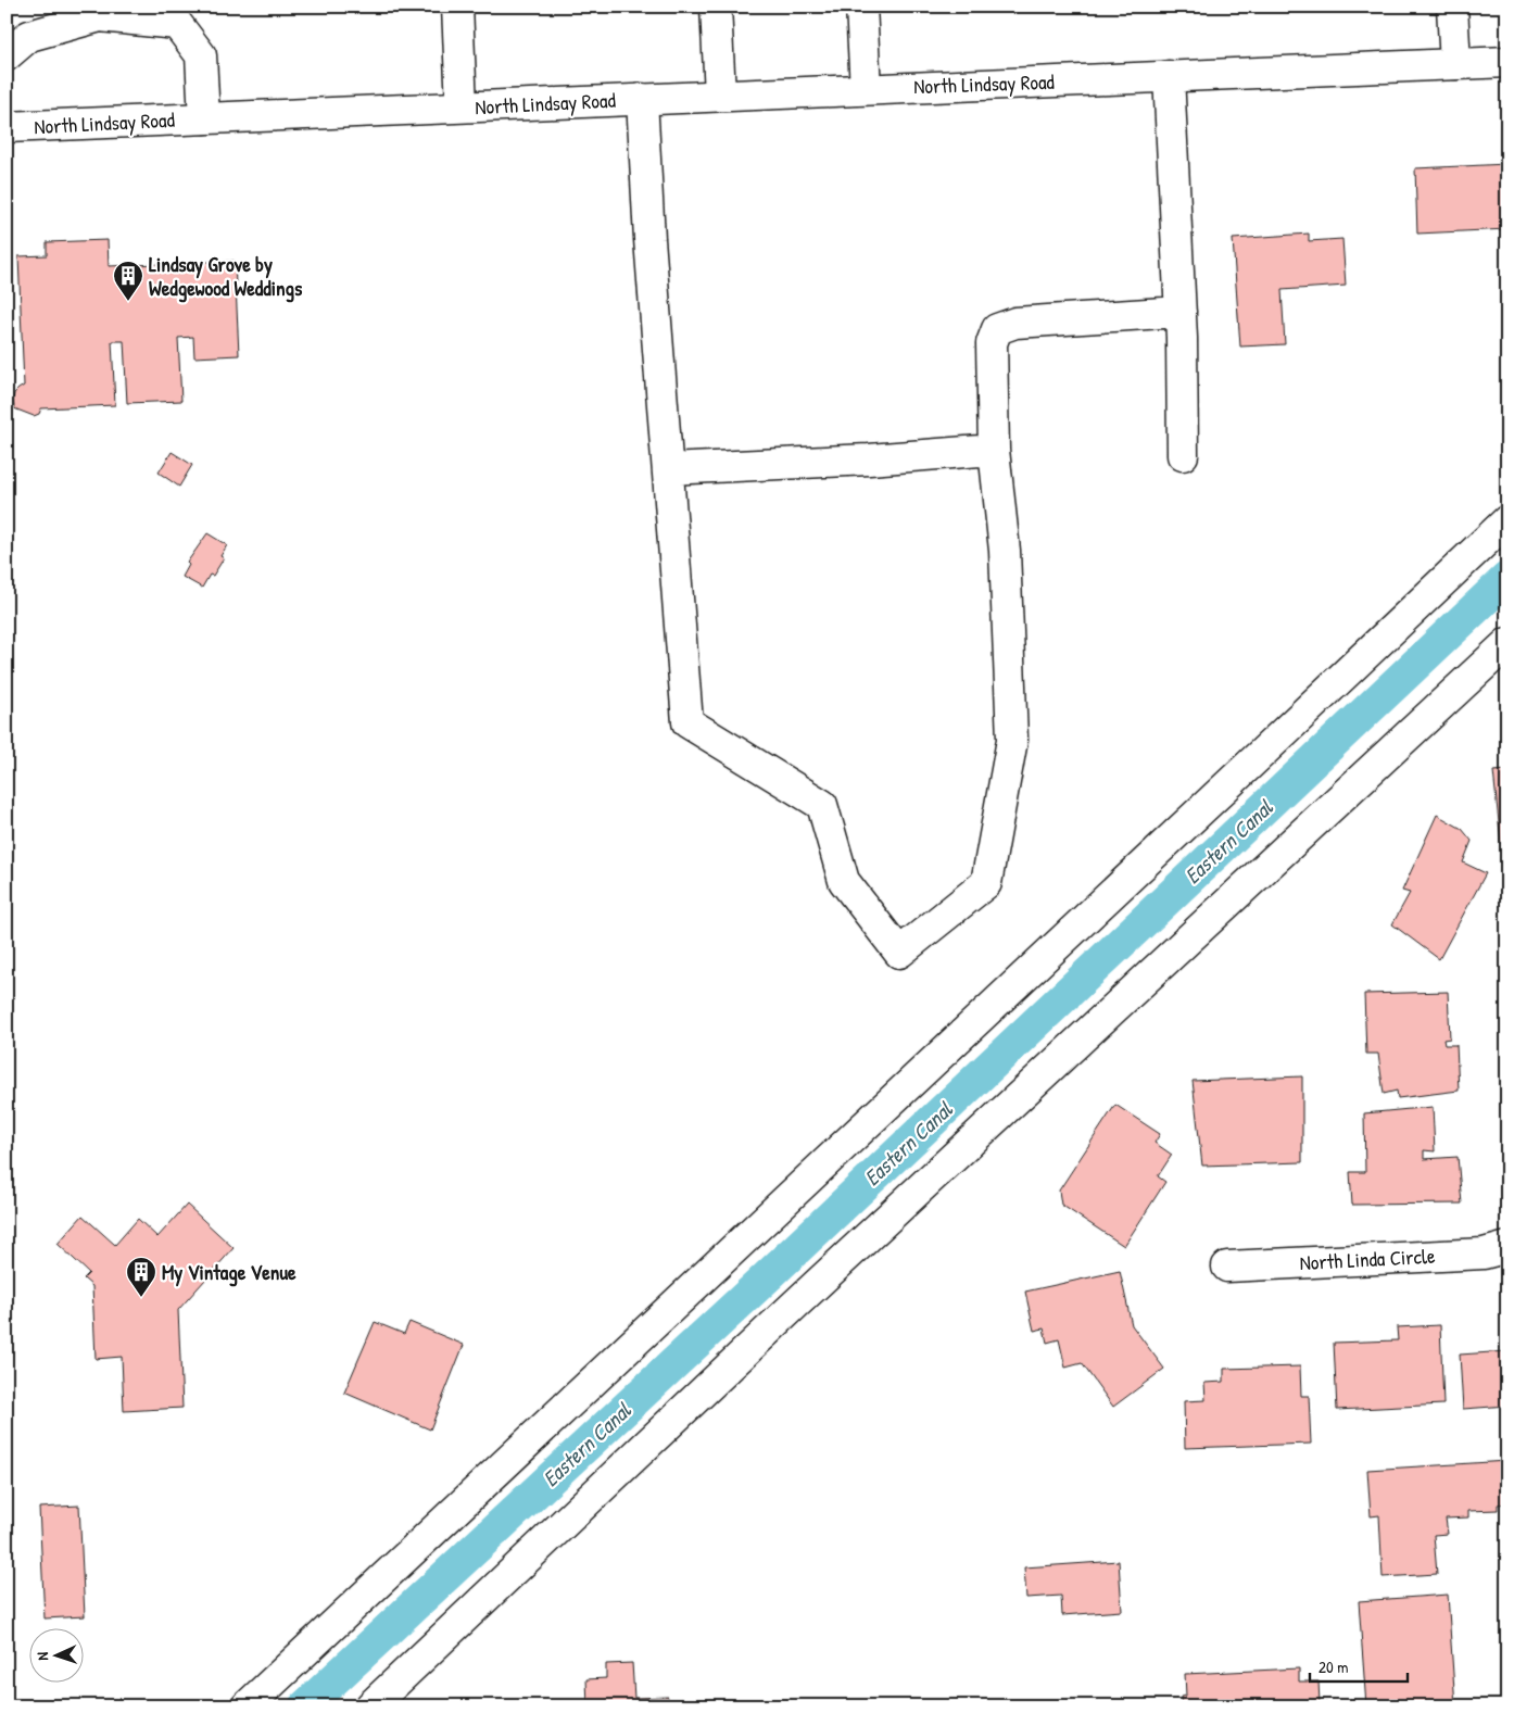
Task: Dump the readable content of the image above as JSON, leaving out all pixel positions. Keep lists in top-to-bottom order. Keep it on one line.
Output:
{"streets":{"main road":["North Lindsay Road","North Linda Circle"]},"water":["Eastern Canal"],"places":{"building":["Lindsay Grove by Wedgewood Weddings","My Vintage Venue"]},"scale_bar":"20 m","north":"left"}
